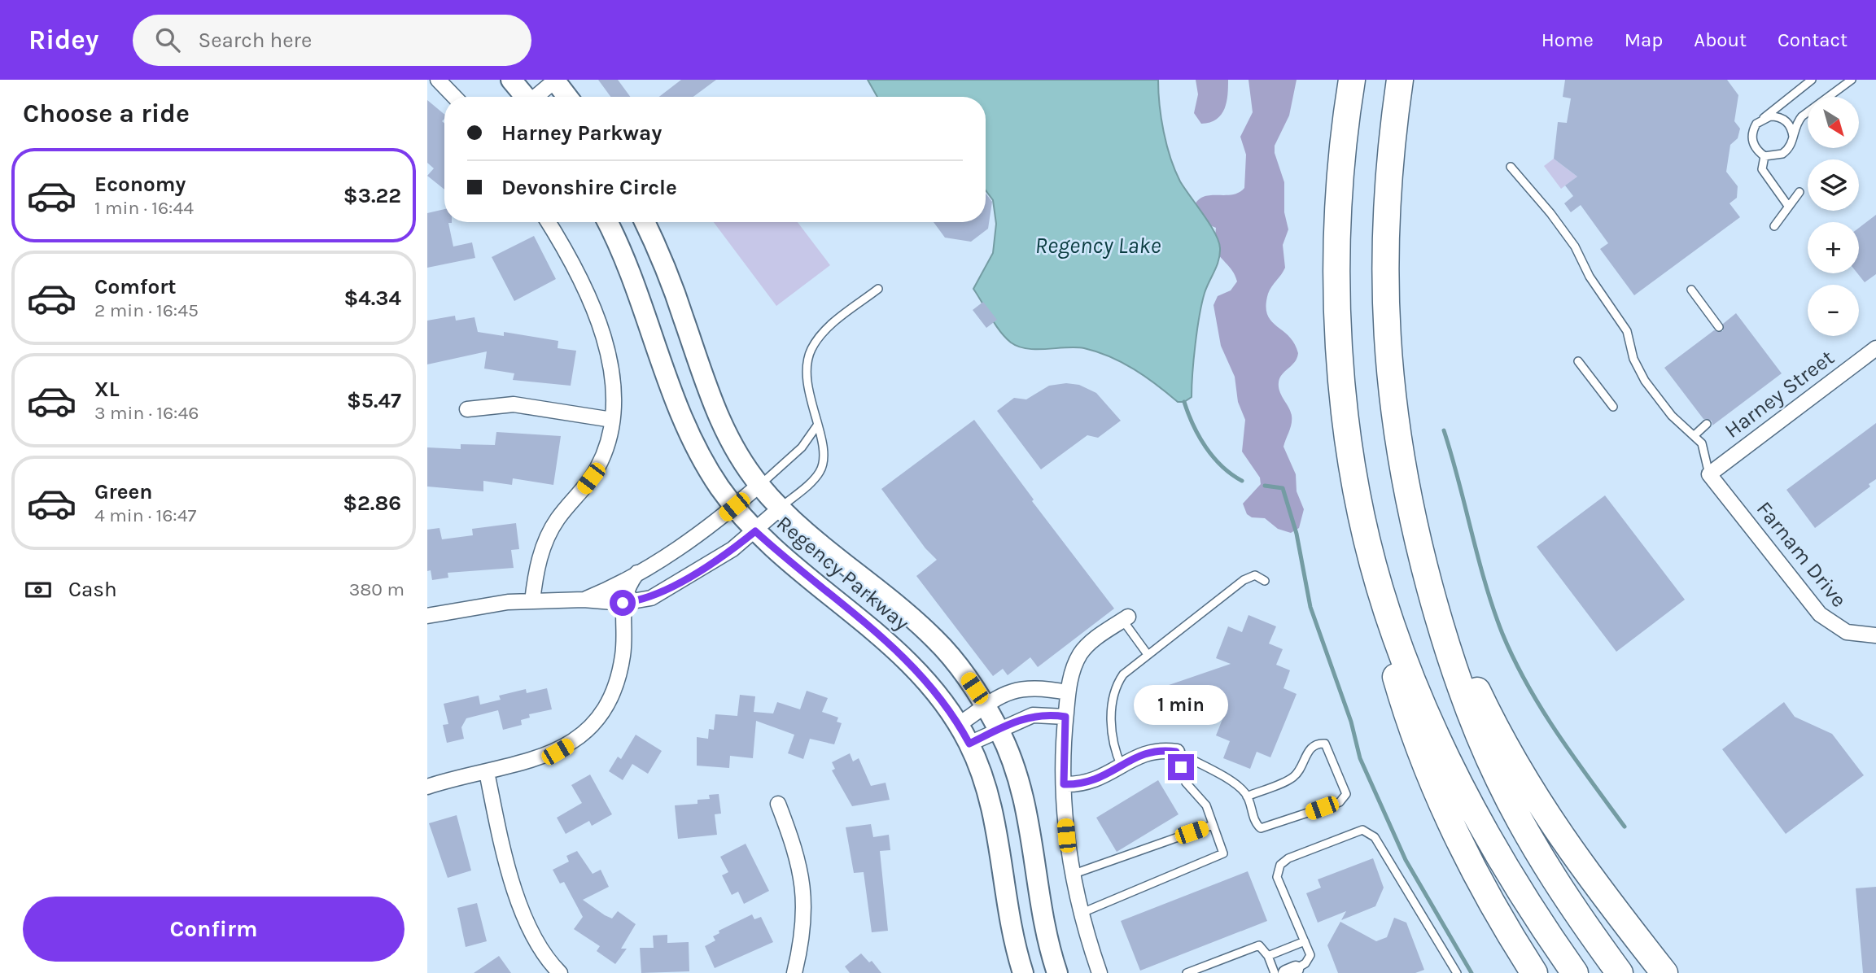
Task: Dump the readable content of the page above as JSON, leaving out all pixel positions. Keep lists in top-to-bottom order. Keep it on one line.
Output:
{"streets":{"main road":["Regency Parkway"],"street":["Harney Street","Farnam Drive"]},"crossings":[["Harney Street","Farnam Drive"]],"water":["Regency Lake"],"north":"bottom right","page":{"header":"Ridey","search":"Search here","nav":["Home","Map","About","Contact"],"heading":"Choose a ride","map_buttons":["+","−"],"banner":["Harney Parkway","Devonshire Circle"],"list":[{"name":"Economy","note":"1 min · 16:44","value":"$3.22"},{"name":"Comfort","note":"2 min · 16:45","value":"$4.34"},{"name":"XL","note":"3 min · 16:46","value":"$5.47"},{"name":"Green","note":"4 min · 16:47","value":"$2.86"}],"pay":["Cash","380 m"],"bubble":"1 min","buttons":"Confirm"}}
